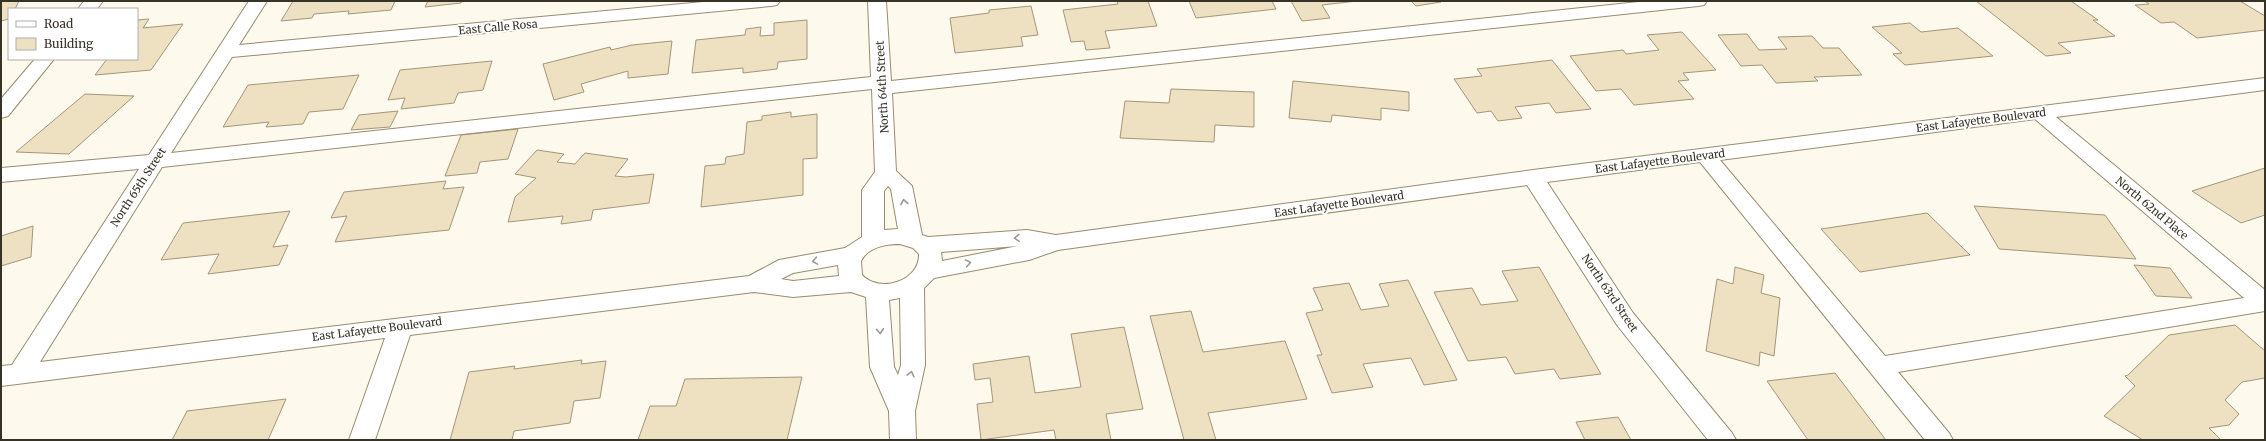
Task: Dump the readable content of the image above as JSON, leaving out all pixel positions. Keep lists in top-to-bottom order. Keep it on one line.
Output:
{"streets":{"street":["East Calle Rosa","North 64th Street","East Lafayette Boulevard","North 65th Street","North 62nd Place","North 63rd Street"]},"crossings":[["East Calle Rosa","North 65th Street"],["East Lafayette Boulevard","North 65th Street"],["East Lafayette Boulevard","North 62nd Place"],["East Lafayette Boulevard","North 63rd Street"]],"legend":["Road","Building"]}
